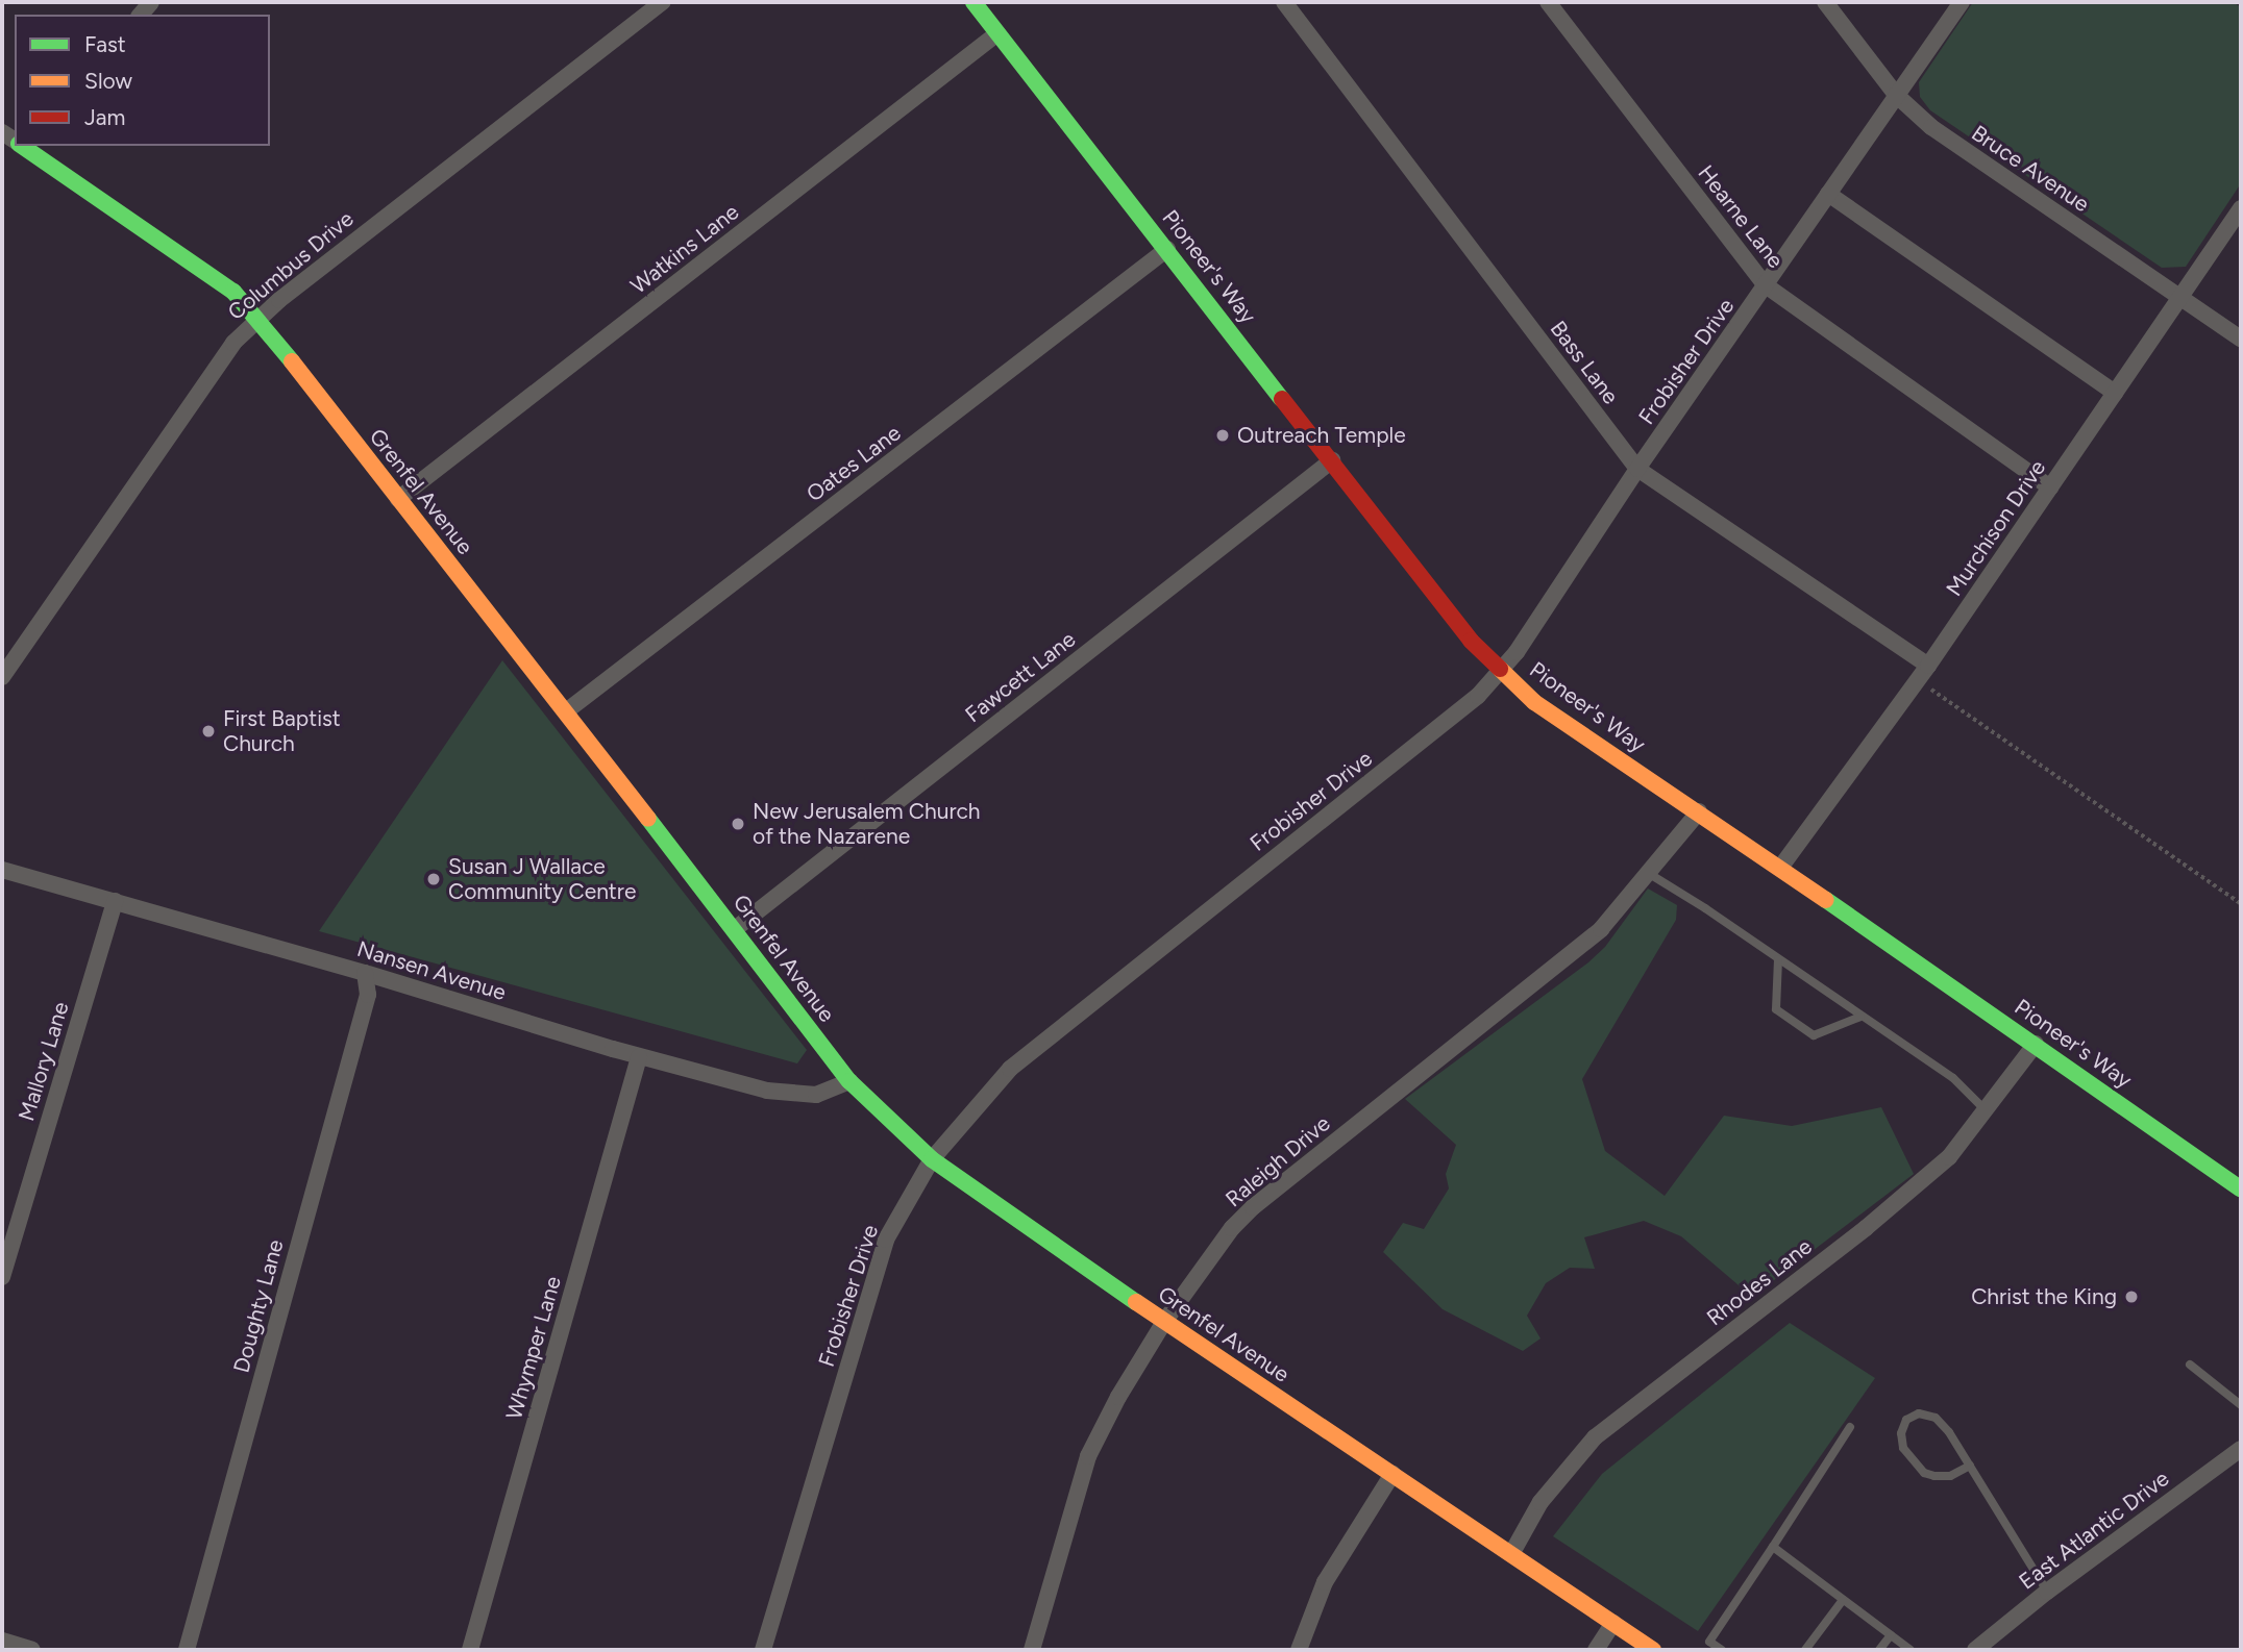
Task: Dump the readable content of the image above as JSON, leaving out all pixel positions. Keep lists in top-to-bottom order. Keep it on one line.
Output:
{"streets":{"street":["Bruce Avenue","Hearne Lane","Watkins Lane","Columbus Drive","Pioneer's Way","Frobisher Drive","Bass Lane","Oates Lane","Grenfel Avenue","Murchison Drive","Fawcett Lane","Nansen Avenue","Mallory Lane","Raleigh Drive","Rhodes Lane","Doughty Lane","Whymper Lane","East Atlantic Drive"]},"crossings":[["Bruce Avenue","Frobisher Drive"],["Bruce Avenue","Murchison Drive"],["Hearne Lane","Frobisher Drive"],["Hearne Lane","Murchison Drive"],["Watkins Lane","Pioneer's Way"],["Watkins Lane","Grenfel Avenue"],["Columbus Drive","Grenfel Avenue"],["Pioneer's Way","Frobisher Drive"],["Pioneer's Way","Oates Lane"],["Pioneer's Way","Murchison Drive"],["Pioneer's Way","Fawcett Lane"],["Pioneer's Way","Raleigh Drive"],["Pioneer's Way","Rhodes Lane"],["Frobisher Drive","Bass Lane"],["Frobisher Drive","Grenfel Avenue"],["Bass Lane","Murchison Drive"],["Oates Lane","Grenfel Avenue"],["Grenfel Avenue","Fawcett Lane"],["Grenfel Avenue","Nansen Avenue"],["Grenfel Avenue","Raleigh Drive"],["Grenfel Avenue","Rhodes Lane"],["Nansen Avenue","Mallory Lane"],["Nansen Avenue","Doughty Lane"],["Nansen Avenue","Whymper Lane"]],"places":["Outreach Temple","First Baptist Church","New Jerusalem Church of the Nazarene","Susan J Wallace Community Centre","Christ the King"],"legend":["Fast","Slow","Jam"]}
